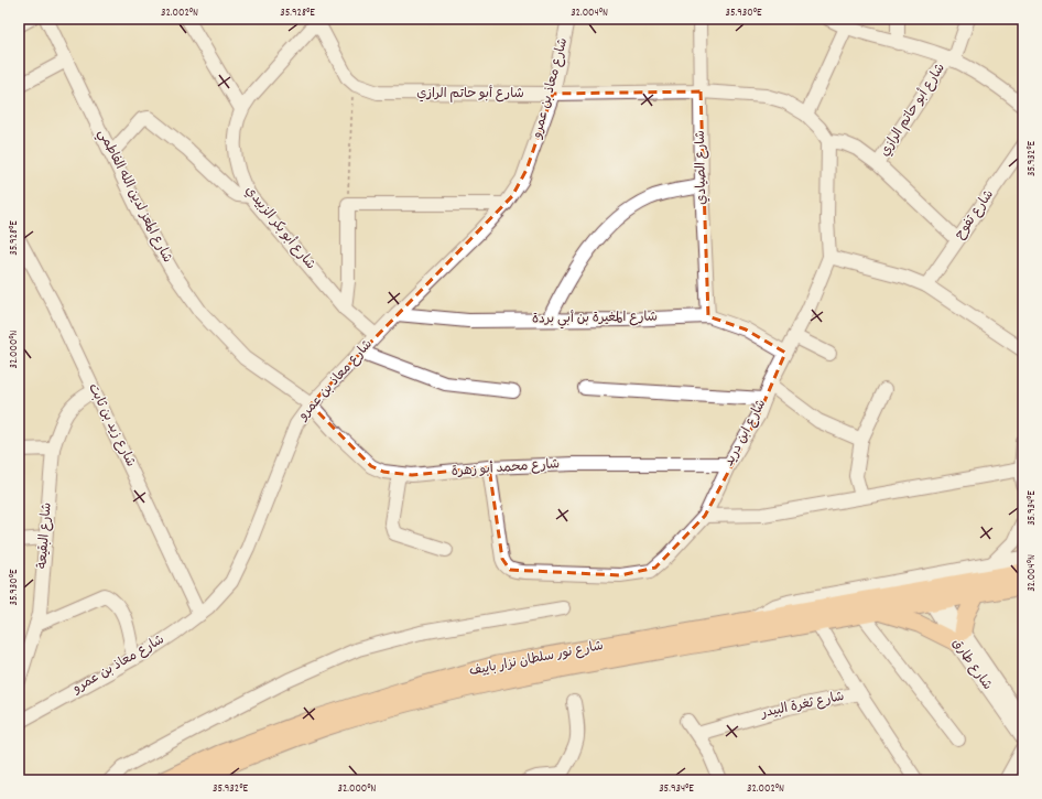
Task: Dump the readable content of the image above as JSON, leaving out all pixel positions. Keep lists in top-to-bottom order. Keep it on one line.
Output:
{"streets":{"main road":["شارع نور سلطان نزار باييف"],"street":["شارع معاذ بن عمرو","شارع أبو حاتم الرازي","شارع الصيادي","شارع المعز لدين الله الفاطمي","شارع تفوح","شارع أبو بكر الزبيدي","شارع المغيرة بن أبي بردة","شارع زيد بن ثابت","شارع ابن دريد","شارع محمد أبو زهرة","شارع البقيعة","شارع طارق","شارع ثغرة البيدر"]},"crossings":[["شارع معاذ بن عمرو","شارع أبو حاتم الرازي"],["شارع معاذ بن عمرو","شارع المعز لدين الله الفاطمي"],["شارع معاذ بن عمرو","شارع أبو بكر الزبيدي"],["شارع معاذ بن عمرو","شارع المغيرة بن أبي بردة"],["شارع معاذ بن عمرو","شارع زيد بن ثابت"],["شارع معاذ بن عمرو","شارع محمد أبو زهرة"],["شارع أبو حاتم الرازي","شارع الصيادي"],["شارع أبو حاتم الرازي","شارع تفوح"],["شارع أبو حاتم الرازي","شارع ابن دريد"],["شارع الصيادي","شارع المغيرة بن أبي بردة"],["شارع المعز لدين الله الفاطمي","شارع محمد أبو زهرة"],["شارع المغيرة بن أبي بردة","شارع ابن دريد"],["شارع زيد بن ثابت","شارع البقيعة"],["شارع ابن دريد","شارع محمد أبو زهرة"],["شارع نور سلطان نزار باييف","شارع طارق"]],"coordinates":["32.002°N","35.928°E","32.004°N","35.930°E","35.932°E","32.000°N","35.934°E"]}
